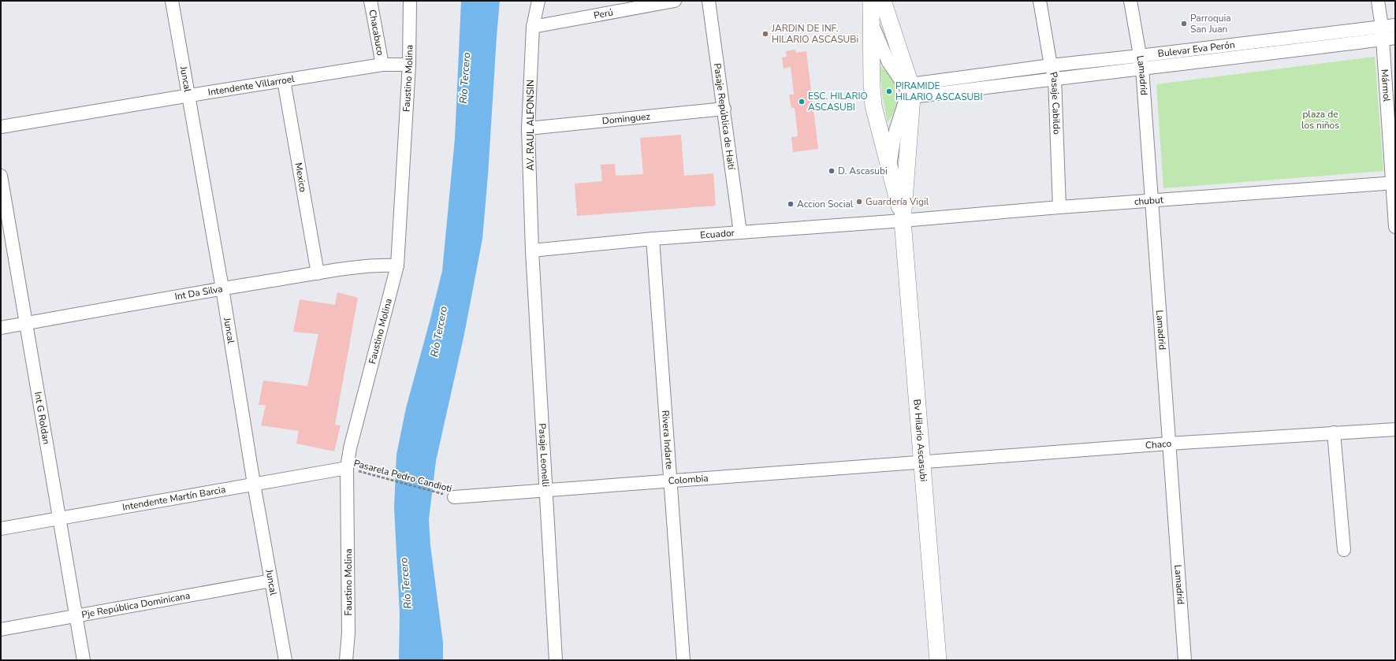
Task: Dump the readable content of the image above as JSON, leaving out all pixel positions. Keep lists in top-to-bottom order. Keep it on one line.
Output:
{"streets":{"main road":["Bv Hilario Ascasubi"],"street":["Perú","Chacabuco","Bulevar Eva Perón","Lamadrid","Juncal","Faustino Molina","Mármol","Intendente Villarroel","Pasaje Cabildo","Pasaje República de Haití","Dominguez","AV. RAUL ALFONSIN","Mexico","chubut","Ecuador","Int Da Silva","Int G Roldan","Rivera Indarte","Chaco","Pasaje Leonelli","Colombia","Intendente Martín Barcia","Pje República Dominicana"],"path":["Pasarela Pedro Candioti"]},"crossings":[["Perú","AV. RAUL ALFONSIN"],["Chacabuco","Intendente Villarroel"],["Bulevar Eva Perón","Lamadrid"],["Bulevar Eva Perón","Mármol"],["Bulevar Eva Perón","Pasaje Cabildo"],["Lamadrid","chubut"],["Lamadrid","Chaco"],["Juncal","Intendente Villarroel"],["Juncal","Int Da Silva"],["Juncal","Intendente Martín Barcia"],["Juncal","Pje República Dominicana"],["Faustino Molina","Intendente Villarroel"],["Faustino Molina","Int Da Silva"],["Faustino Molina","Pasarela Pedro Candioti"],["Faustino Molina","Intendente Martín Barcia"],["Mármol","chubut"],["Intendente Villarroel","Mexico"],["Pasaje Cabildo","chubut"],["Pasaje República de Haití","Dominguez"],["Pasaje República de Haití","Ecuador"],["Dominguez","AV. RAUL ALFONSIN"],["AV. RAUL ALFONSIN","Ecuador"],["AV. RAUL ALFONSIN","Pasaje Leonelli"],["Mexico","Int Da Silva"],["chubut","Ecuador"],["chubut","Bv Hilario Ascasubi"],["Ecuador","Rivera Indarte"],["Ecuador","Bv Hilario Ascasubi"],["Ecuador","Pasaje Leonelli"],["Int Da Silva","Int G Roldan"],["Int G Roldan","Intendente Martín Barcia"],["Int G Roldan","Pje República Dominicana"],["Rivera Indarte","Colombia"],["Bv Hilario Ascasubi","Chaco"],["Bv Hilario Ascasubi","Colombia"],["Chaco","Colombia"],["Pasaje Leonelli","Colombia"],["Pasarela Pedro Candioti","Colombia"],["Pasarela Pedro Candioti","Intendente Martín Barcia"]],"water":["Río Tercero"],"parks":["plaza de los niños"],"places":["Parroquia San Juan","JARDIN DE INF. HILARIO ASCASUBi","PIRAMIDE HILARIO ASCASUBI","ESC. HILARIO ASCASUBI","D. Ascasubi","Guardería Vigil","Accion Social"]}
